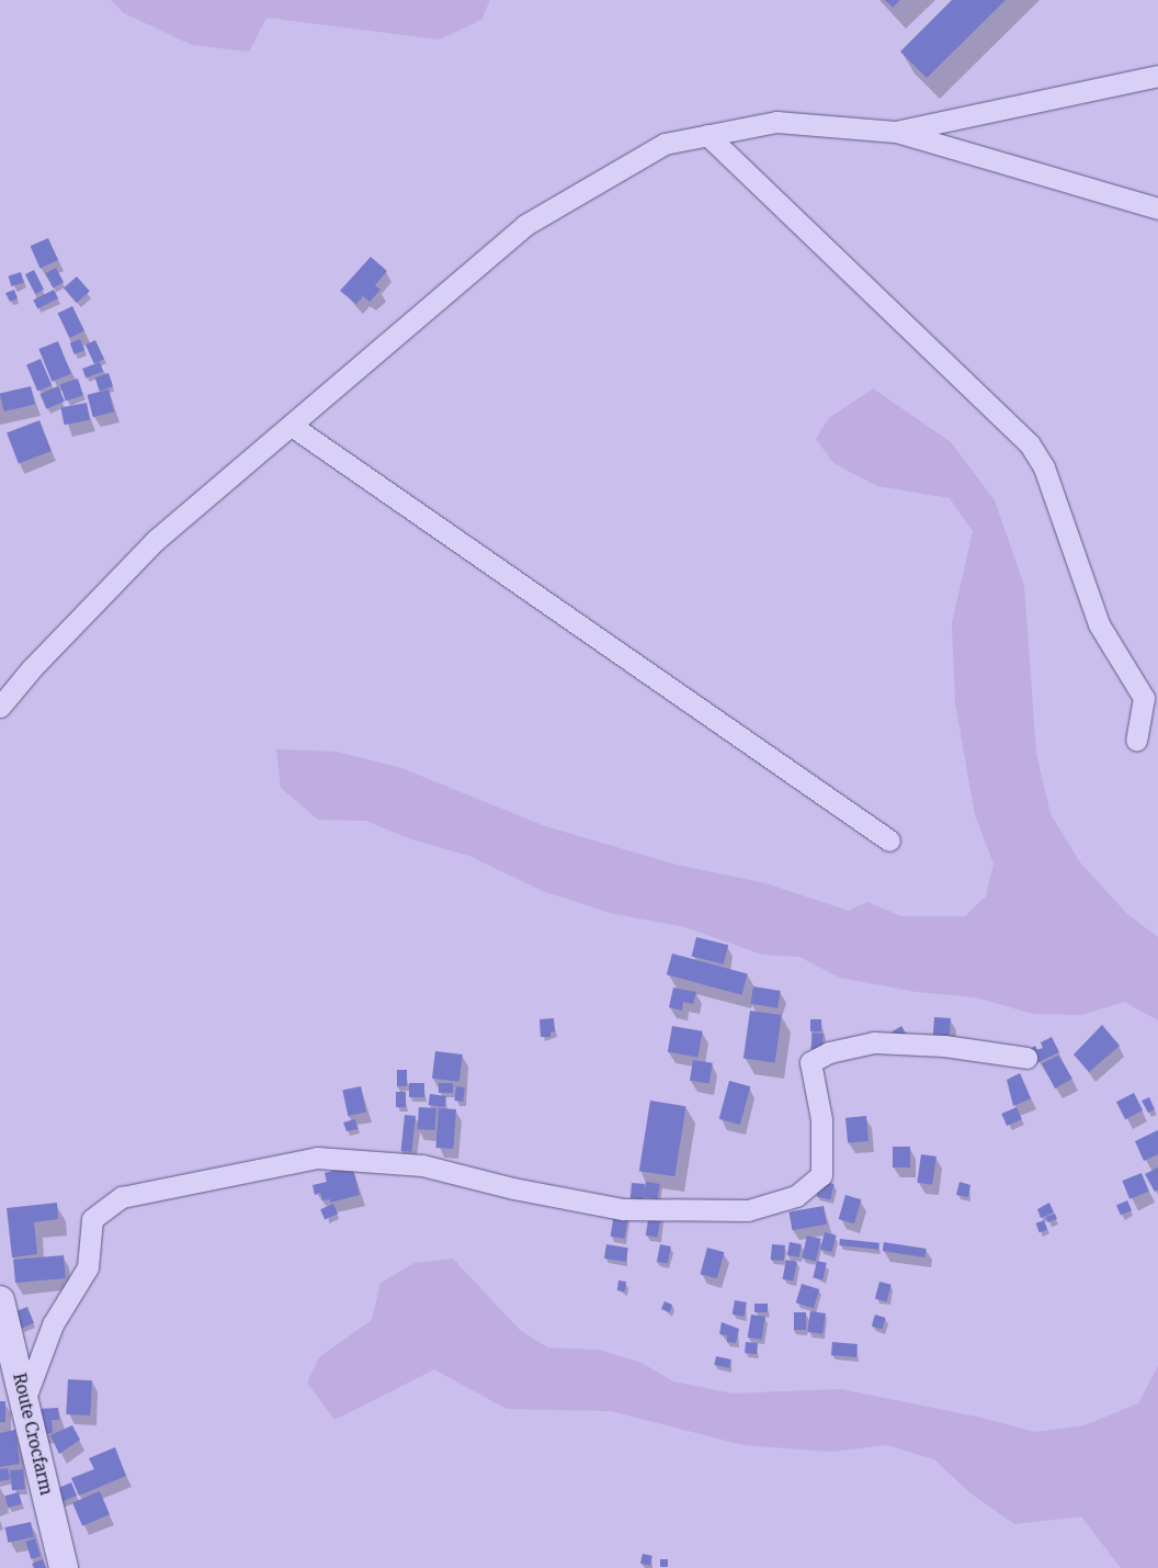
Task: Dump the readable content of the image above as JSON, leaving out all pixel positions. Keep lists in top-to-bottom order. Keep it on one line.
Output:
{"streets":{"street":["Route Crocfarm"]}}
